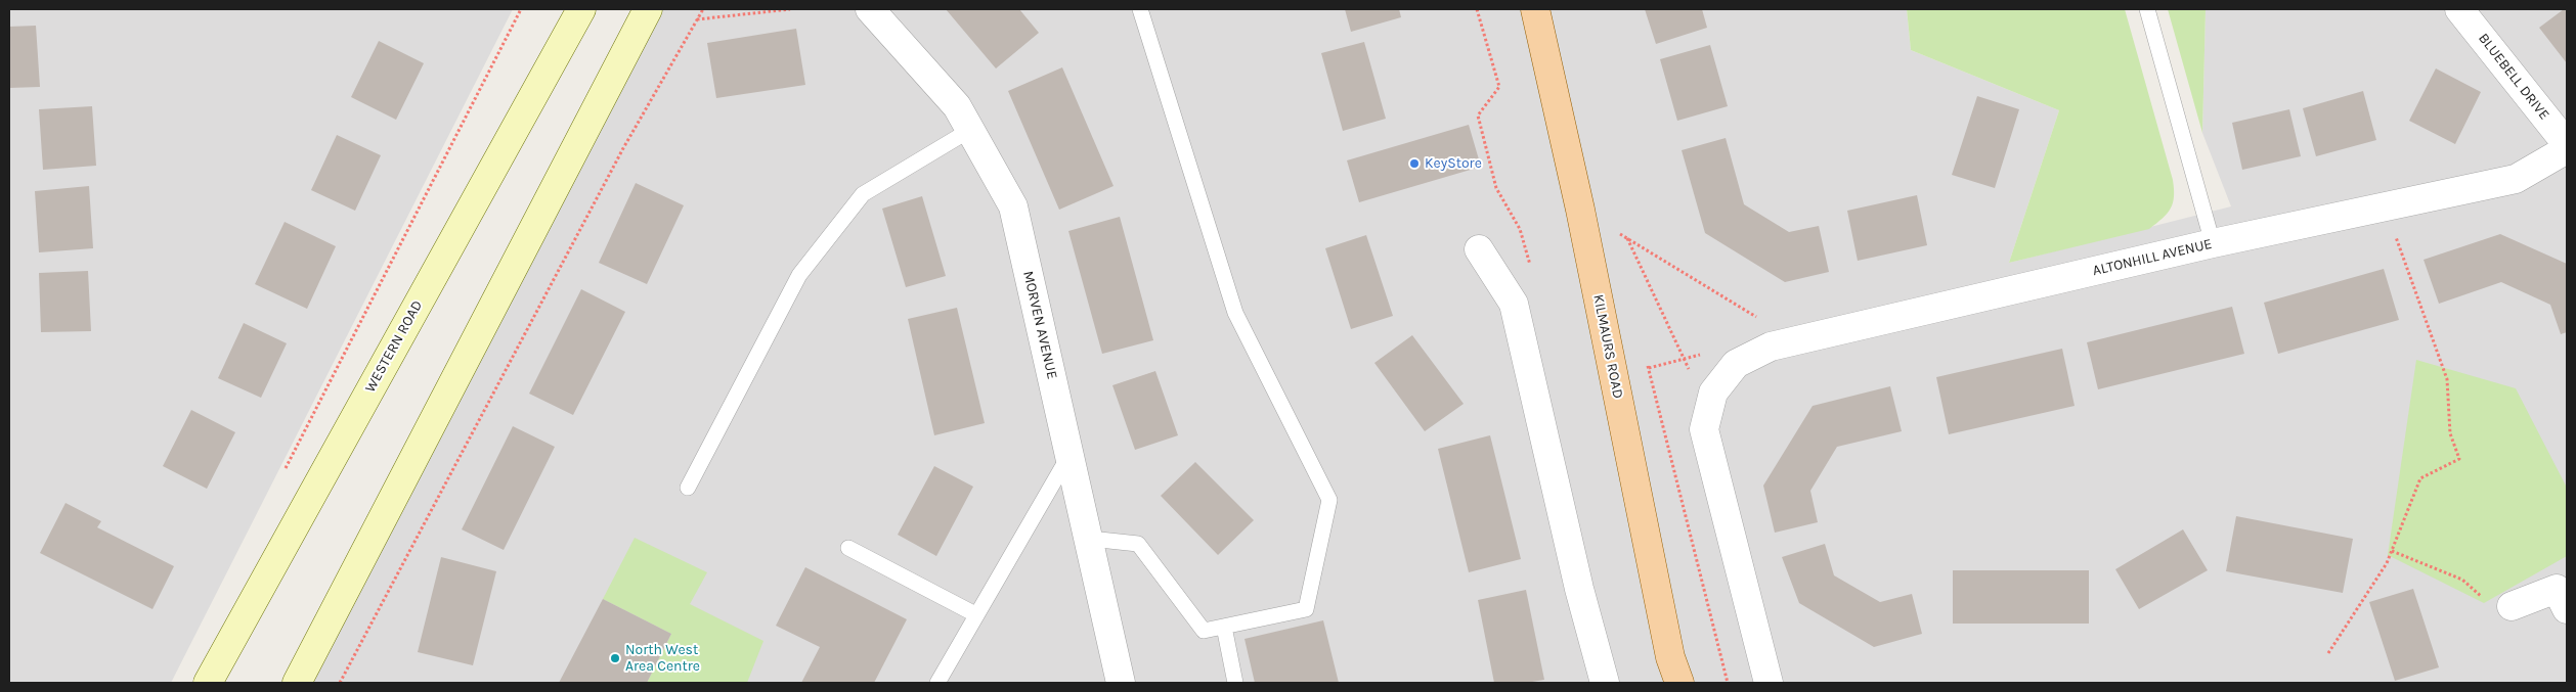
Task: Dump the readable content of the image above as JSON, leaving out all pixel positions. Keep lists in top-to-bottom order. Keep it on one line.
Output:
{"streets":{"main road":["WESTERN ROAD","KILMAURS ROAD"],"street":["BLUEBELL DRIVE","ALTONHILL AVENUE","MORVEN AVENUE"]},"places":["KeyStore","North West Area Centre"]}
